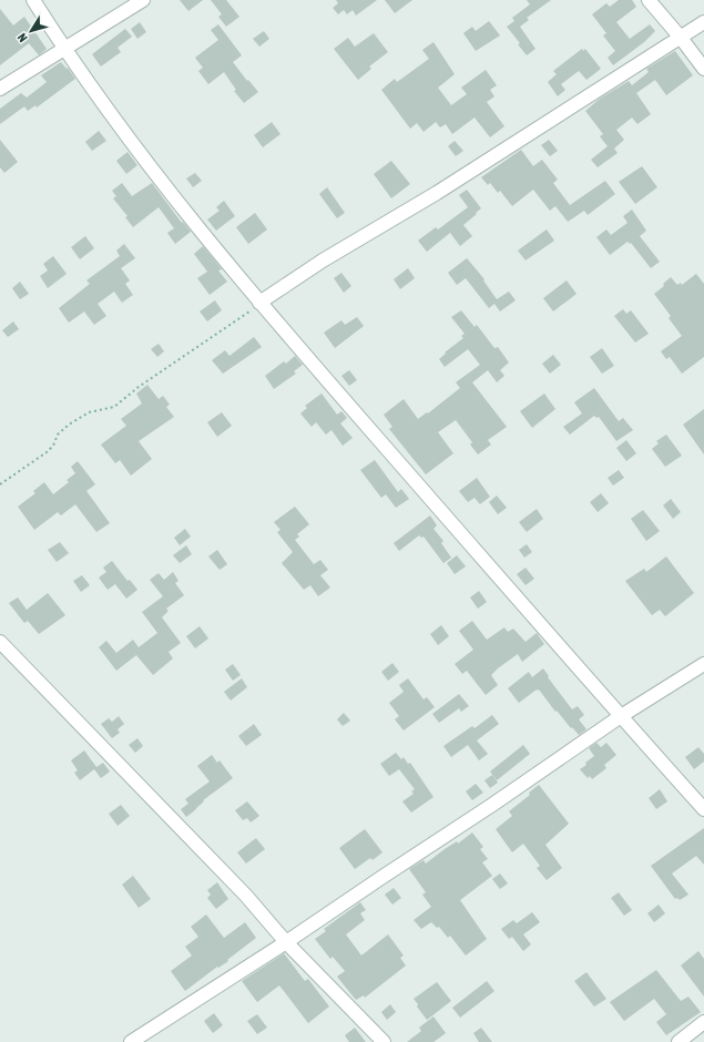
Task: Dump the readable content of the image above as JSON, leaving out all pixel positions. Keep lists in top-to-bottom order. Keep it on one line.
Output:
{"north":"bottom left"}
